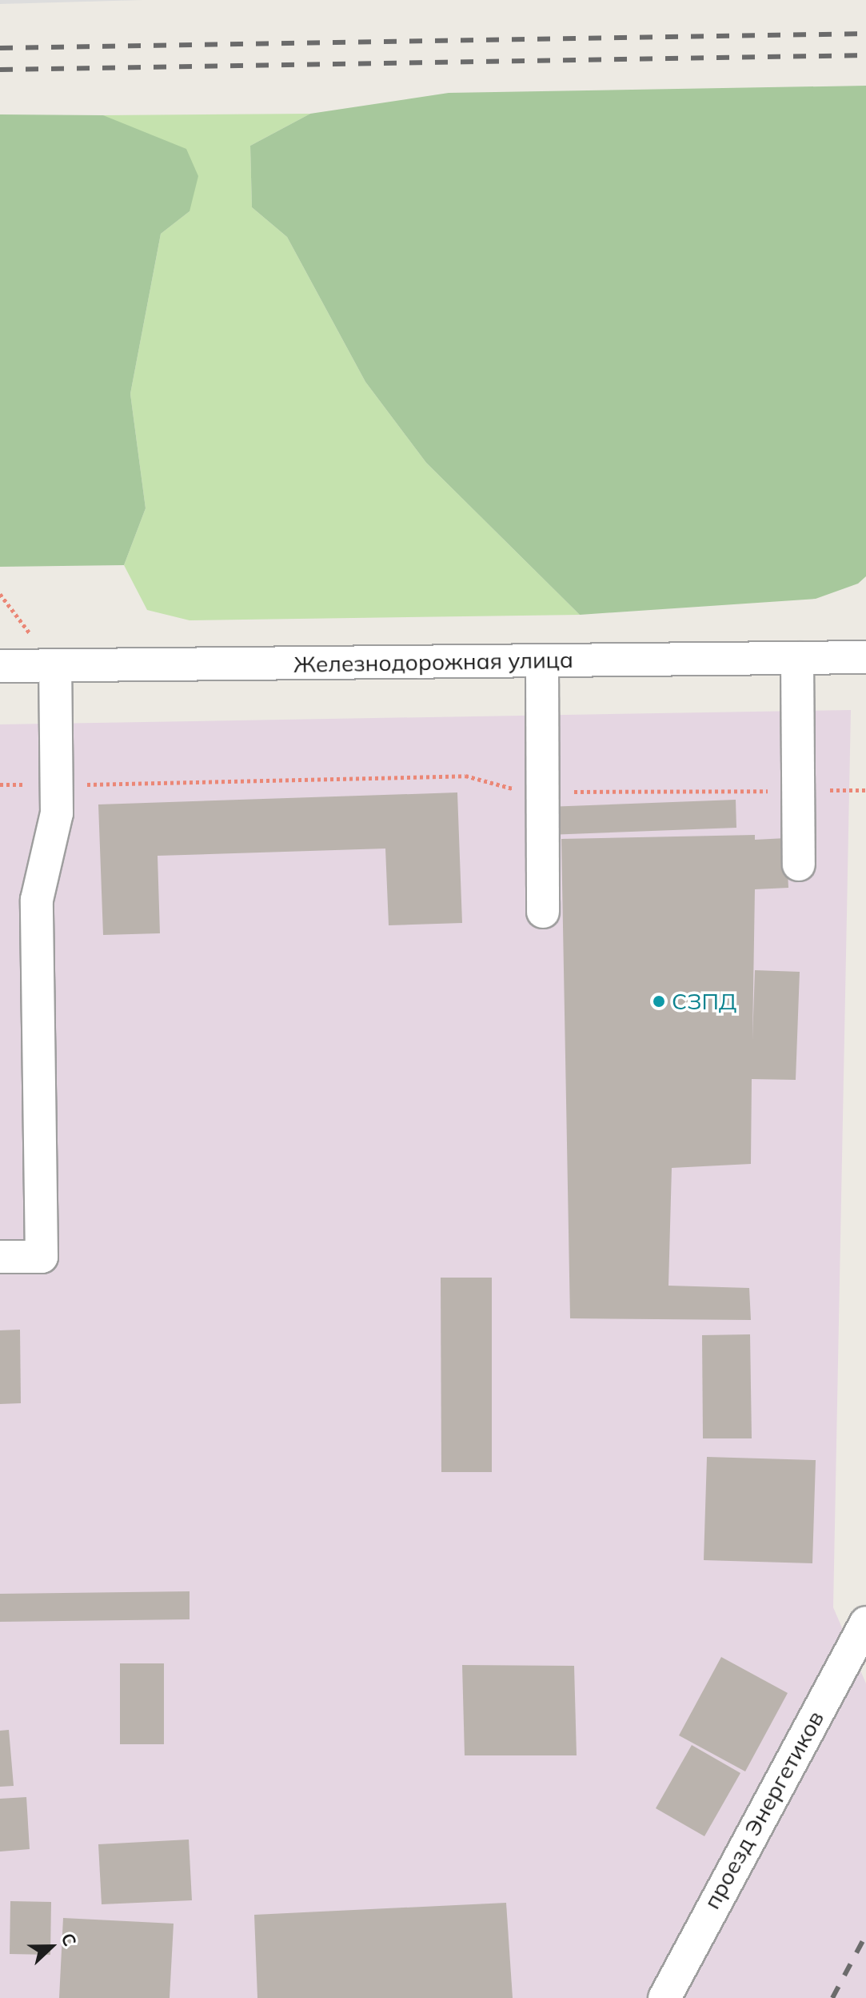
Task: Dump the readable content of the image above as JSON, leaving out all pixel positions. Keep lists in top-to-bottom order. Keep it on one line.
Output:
{"streets":{"street":["Железнодорожная улица","проезд Энергетиков"]},"places":["СЗПД"],"north":"right"}
